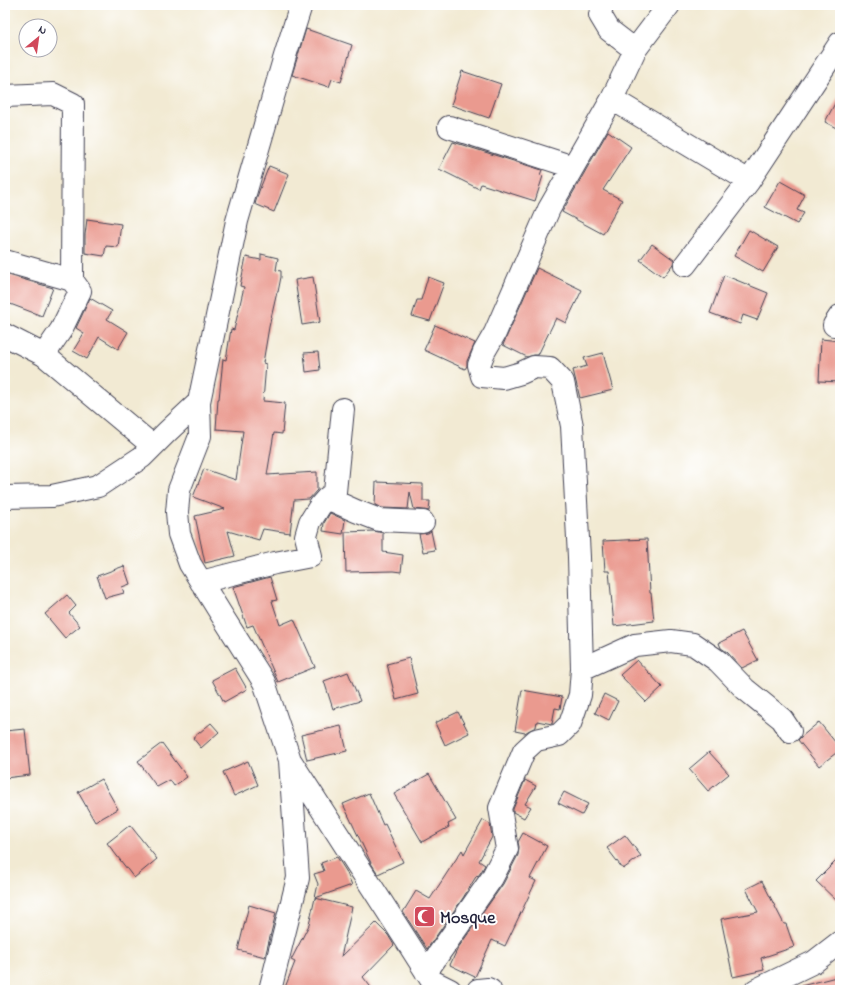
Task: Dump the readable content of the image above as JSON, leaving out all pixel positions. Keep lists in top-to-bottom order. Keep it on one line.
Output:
{"places":{"mosque":["Mosque"]},"north":"top right"}
